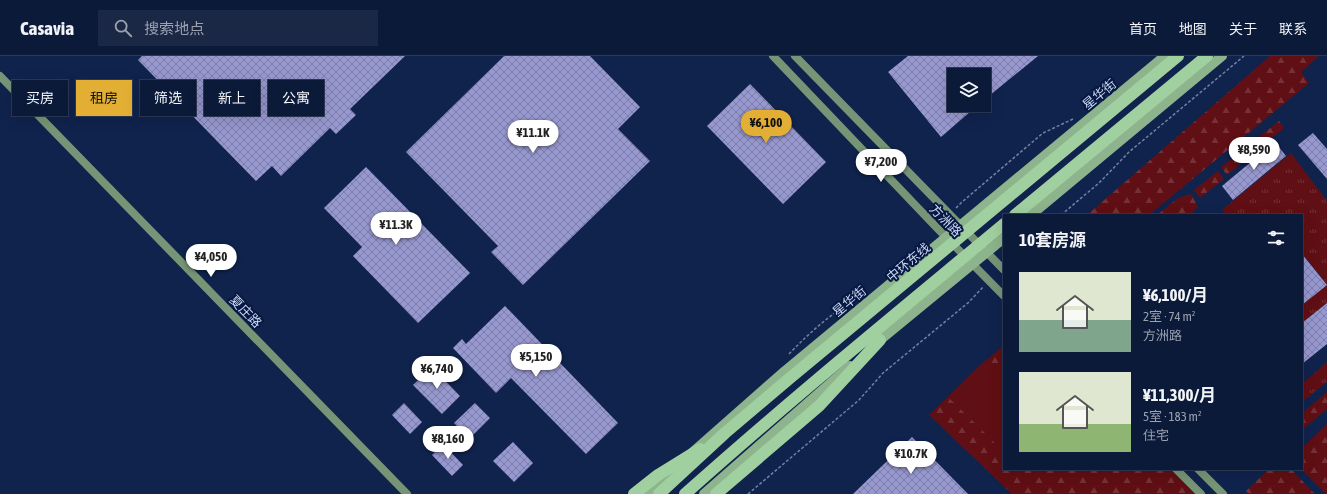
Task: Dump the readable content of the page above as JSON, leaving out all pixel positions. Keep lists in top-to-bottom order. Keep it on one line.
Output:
{"streets":{"highway":["中环东线"],"main road":["星华街","方洲路","夏庄路"]},"crossings":[["星华街","方洲路"]],"page":{"header":"Casavia","search":"搜索地点","nav":["首页","地图","关于","联系"],"chip":["买房","租房","筛选","新上","公寓"],"price":["¥6,100","¥11.1K","¥8,590","¥7,200","¥11.3K","¥4,050","¥5,150","¥6,740","¥8,160","¥10.7K"],"heading":"10套房源","list":[{"name":"¥6,100/月","note":"2室 · 74 m² · 方洲路"},{"name":"¥11,300/月","note":"5室 · 183 m² · 住宅"}]}}
